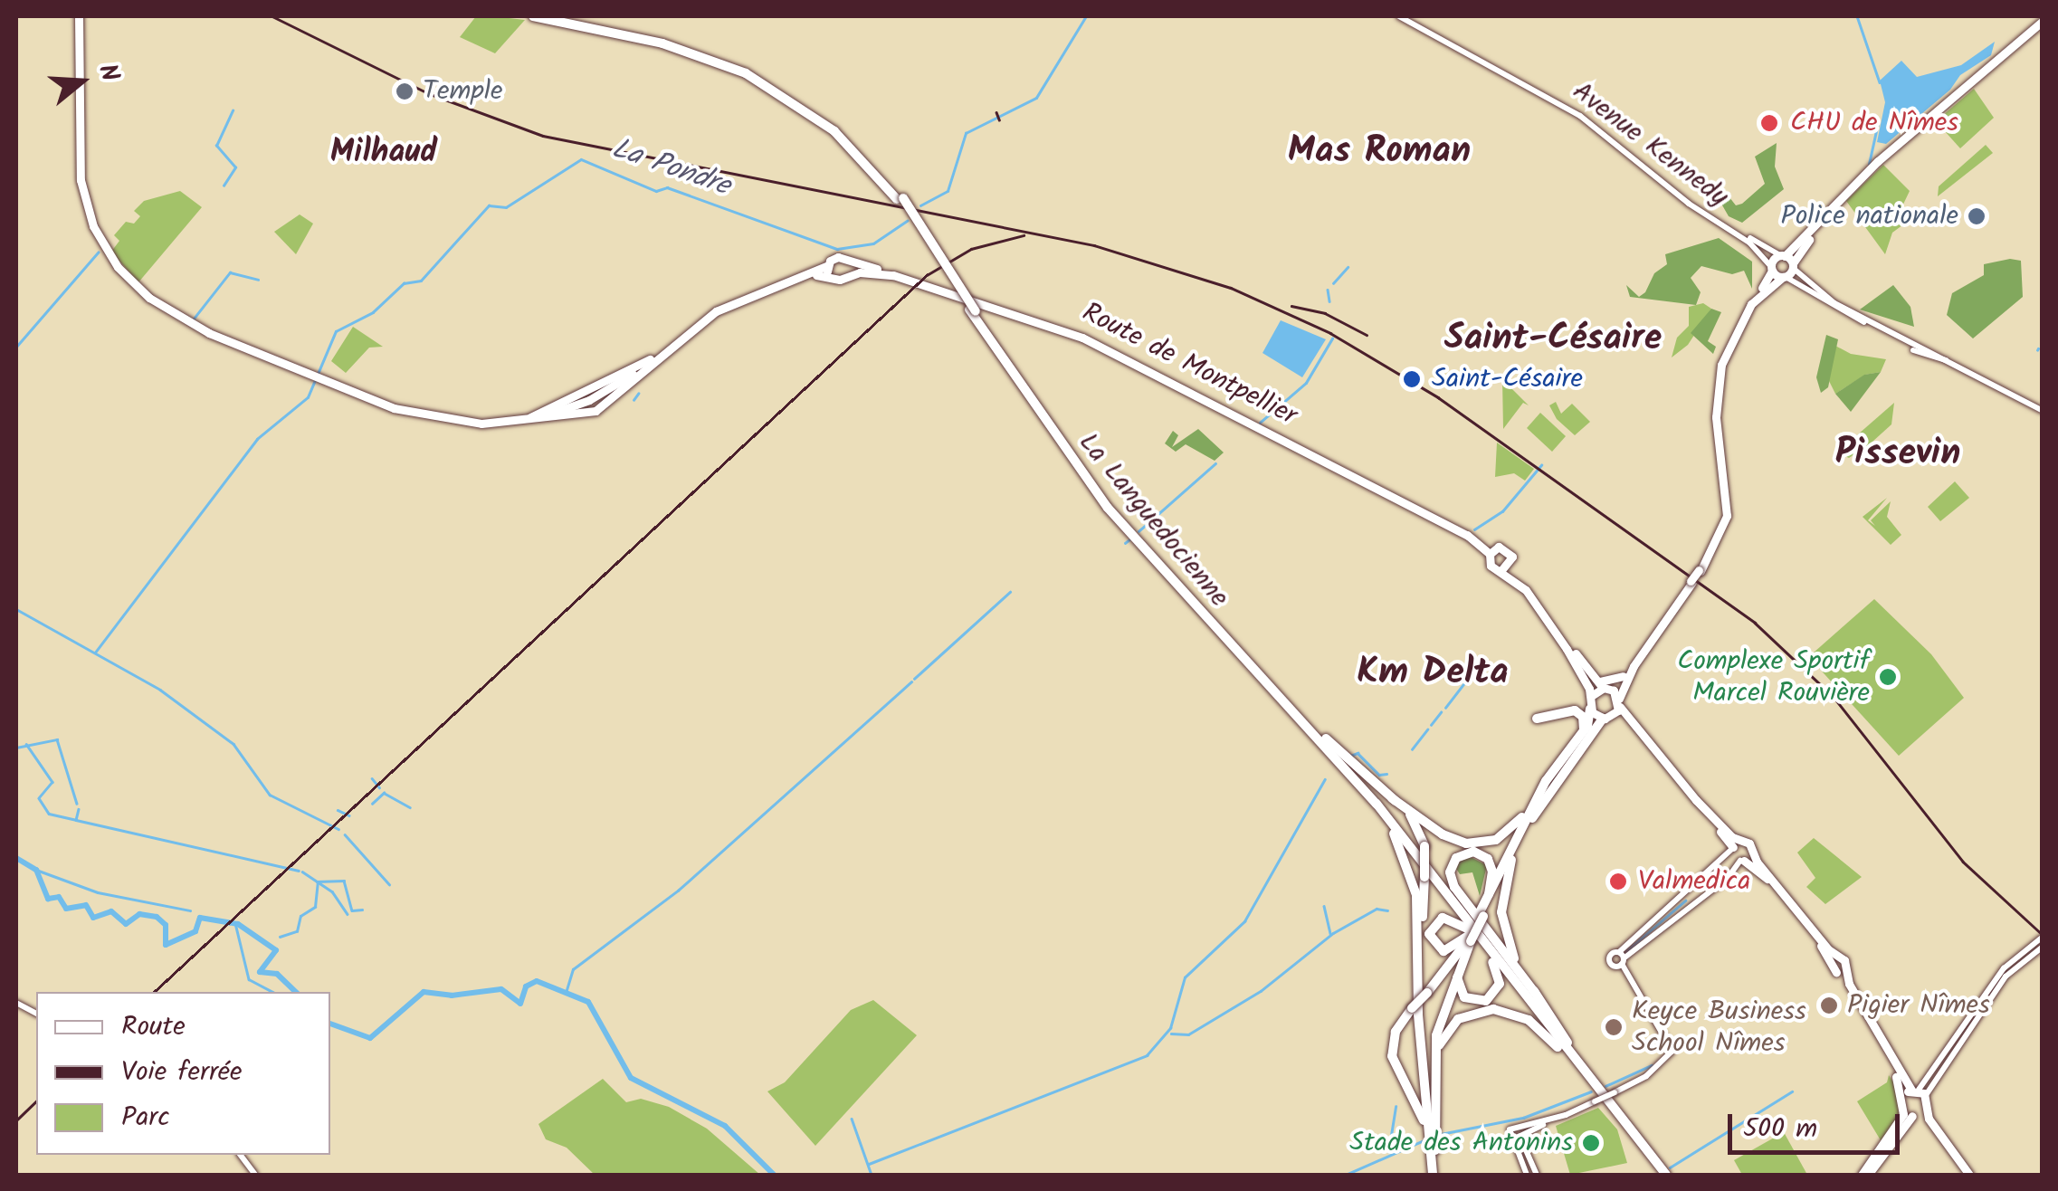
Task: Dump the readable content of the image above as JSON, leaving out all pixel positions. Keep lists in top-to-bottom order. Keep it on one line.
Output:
{"streets":{"highway":["La Languedocienne"],"main road":["Avenue Kennedy","Route de Montpellier"]},"districts":["Mas Roman","Milhaud","Saint-Césaire","Pissevin","Km Delta"],"water":["La Pondre"],"places":["Temple","CHU de Nîmes","Police nationale","Saint-Césaire","Complexe Sportif Marcel Rouvière","Valmedica","Pigier Nîmes","Keyce Business School Nîmes","Stade des Antonins"],"legend":["Route","Voie ferrée","Parc"],"scale_bar":"500 m","north":"right"}
